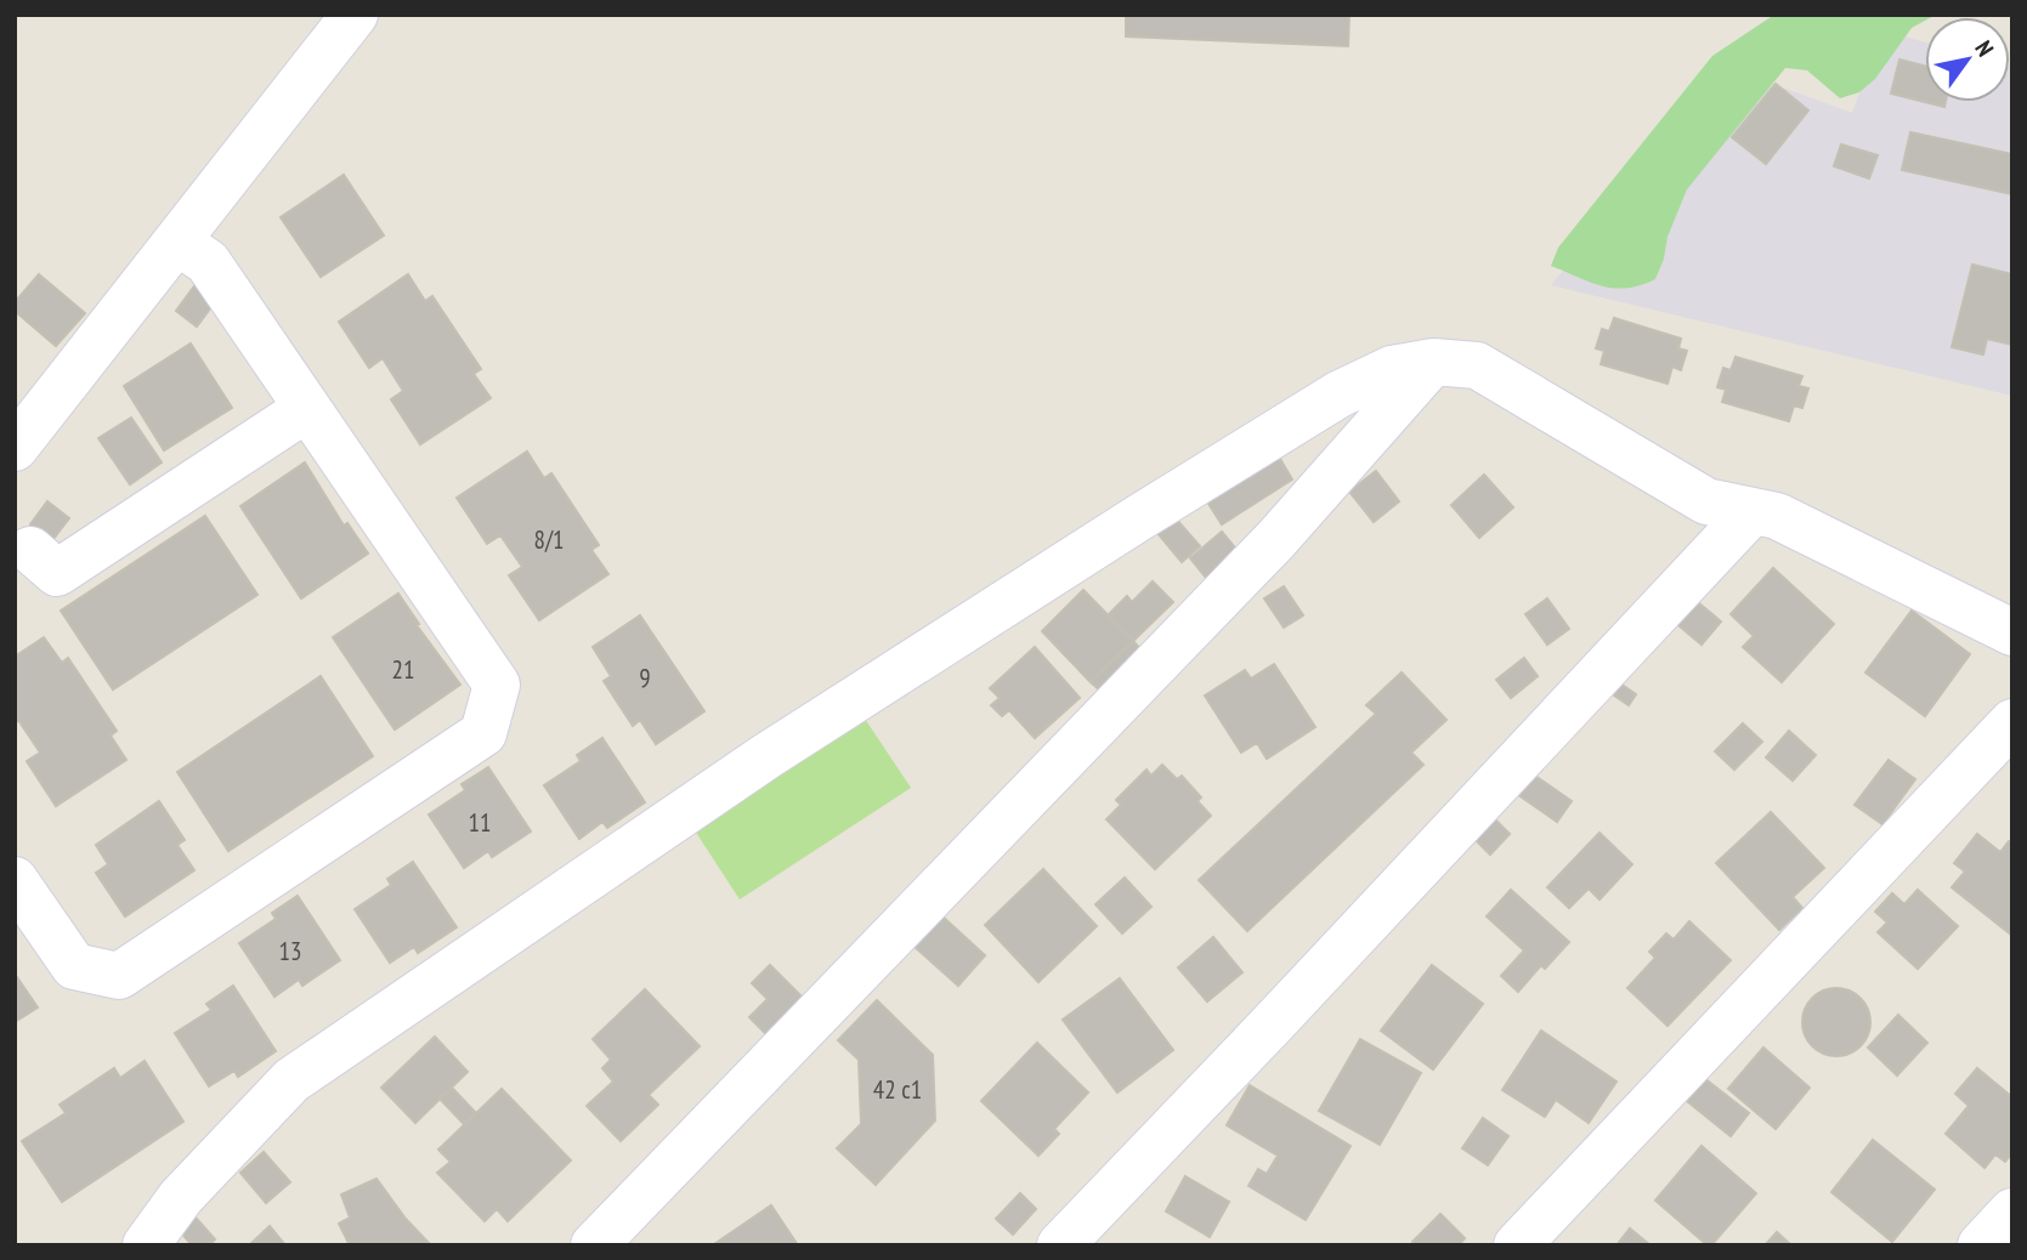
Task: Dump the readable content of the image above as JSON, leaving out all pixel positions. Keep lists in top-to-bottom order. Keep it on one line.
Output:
{"house_numbers":["8/1","21","9","11","13","42 с1"],"north":"top right"}
